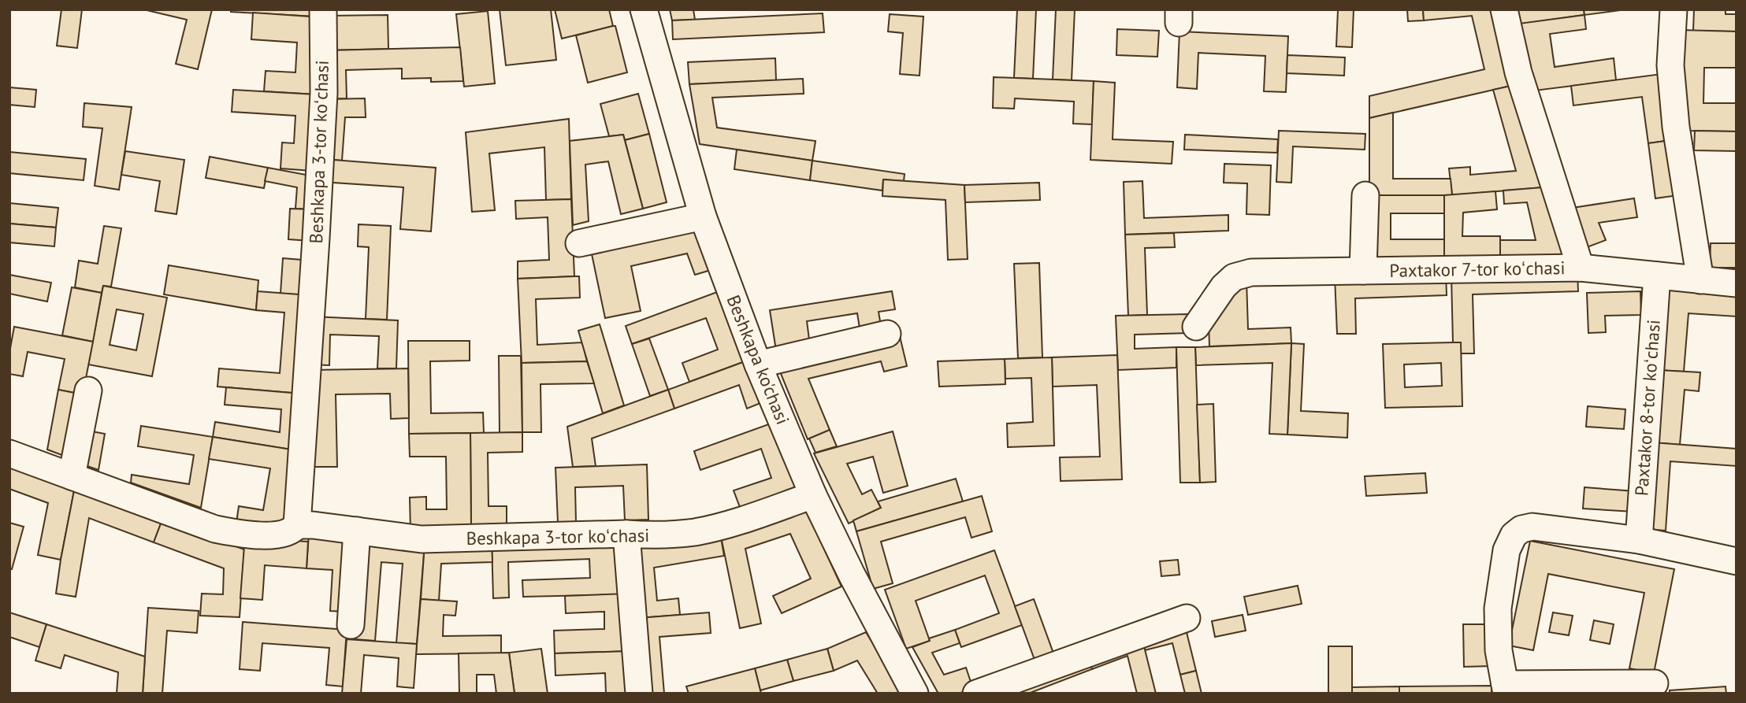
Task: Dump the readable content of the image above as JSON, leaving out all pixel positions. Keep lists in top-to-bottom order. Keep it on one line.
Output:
{"streets":{"street":["Beshkapa 3-tor koʻchasi","Paxtakor 7-tor koʻchasi","Beshkapa ko'chasi","Paxtakor 8-tor koʻchasi"]},"crossings":[["Beshkapa 3-tor koʻchasi","Beshkapa ko'chasi"]]}
